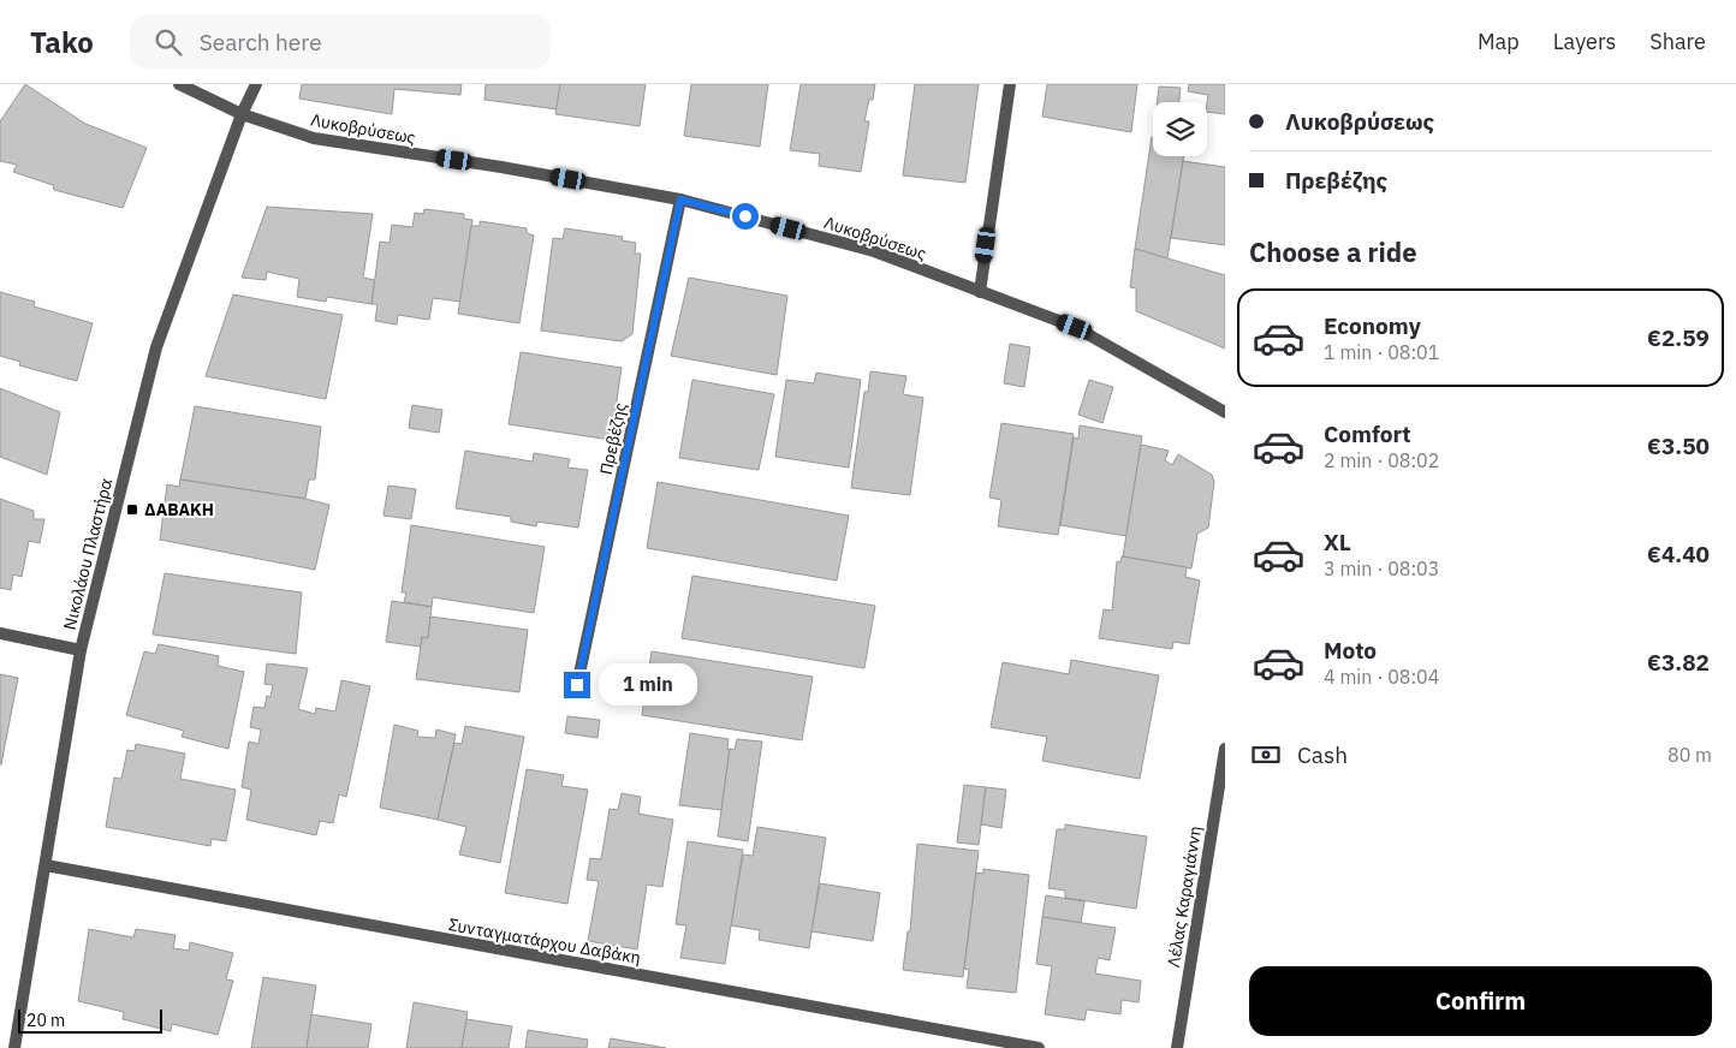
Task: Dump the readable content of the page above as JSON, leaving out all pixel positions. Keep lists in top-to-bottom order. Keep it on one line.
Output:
{"streets":{"street":["Λυκοβρύσεως","Πρεβέζης","Νικολάου Πλαστήρα","Λέλας Καραγιάννη","Συνταγματάρχου Δαβάκη"]},"crossings":[["Λυκοβρύσεως","Πρεβέζης"],["Λυκοβρύσεως","Νικολάου Πλαστήρα"],["Νικολάου Πλαστήρα","Συνταγματάρχου Δαβάκη"]],"places":{"transit":["ΔΑΒΑΚΗ"]},"scale_bar":"20 m","page":{"header":"Tako","search":"Search here","nav":["Map","Layers","Share"],"banner":["Λυκοβρύσεως","Πρεβέζης"],"heading":"Choose a ride","list":[{"name":"Economy","note":"1 min · 08:01","value":"€2.59"},{"name":"Comfort","note":"2 min · 08:02","value":"€3.50"},{"name":"XL","note":"3 min · 08:03","value":"€4.40"},{"name":"Moto","note":"4 min · 08:04","value":"€3.82"}],"bubble":"1 min","pay":["Cash","80 m"],"buttons":"Confirm","scale":"20 m"}}
